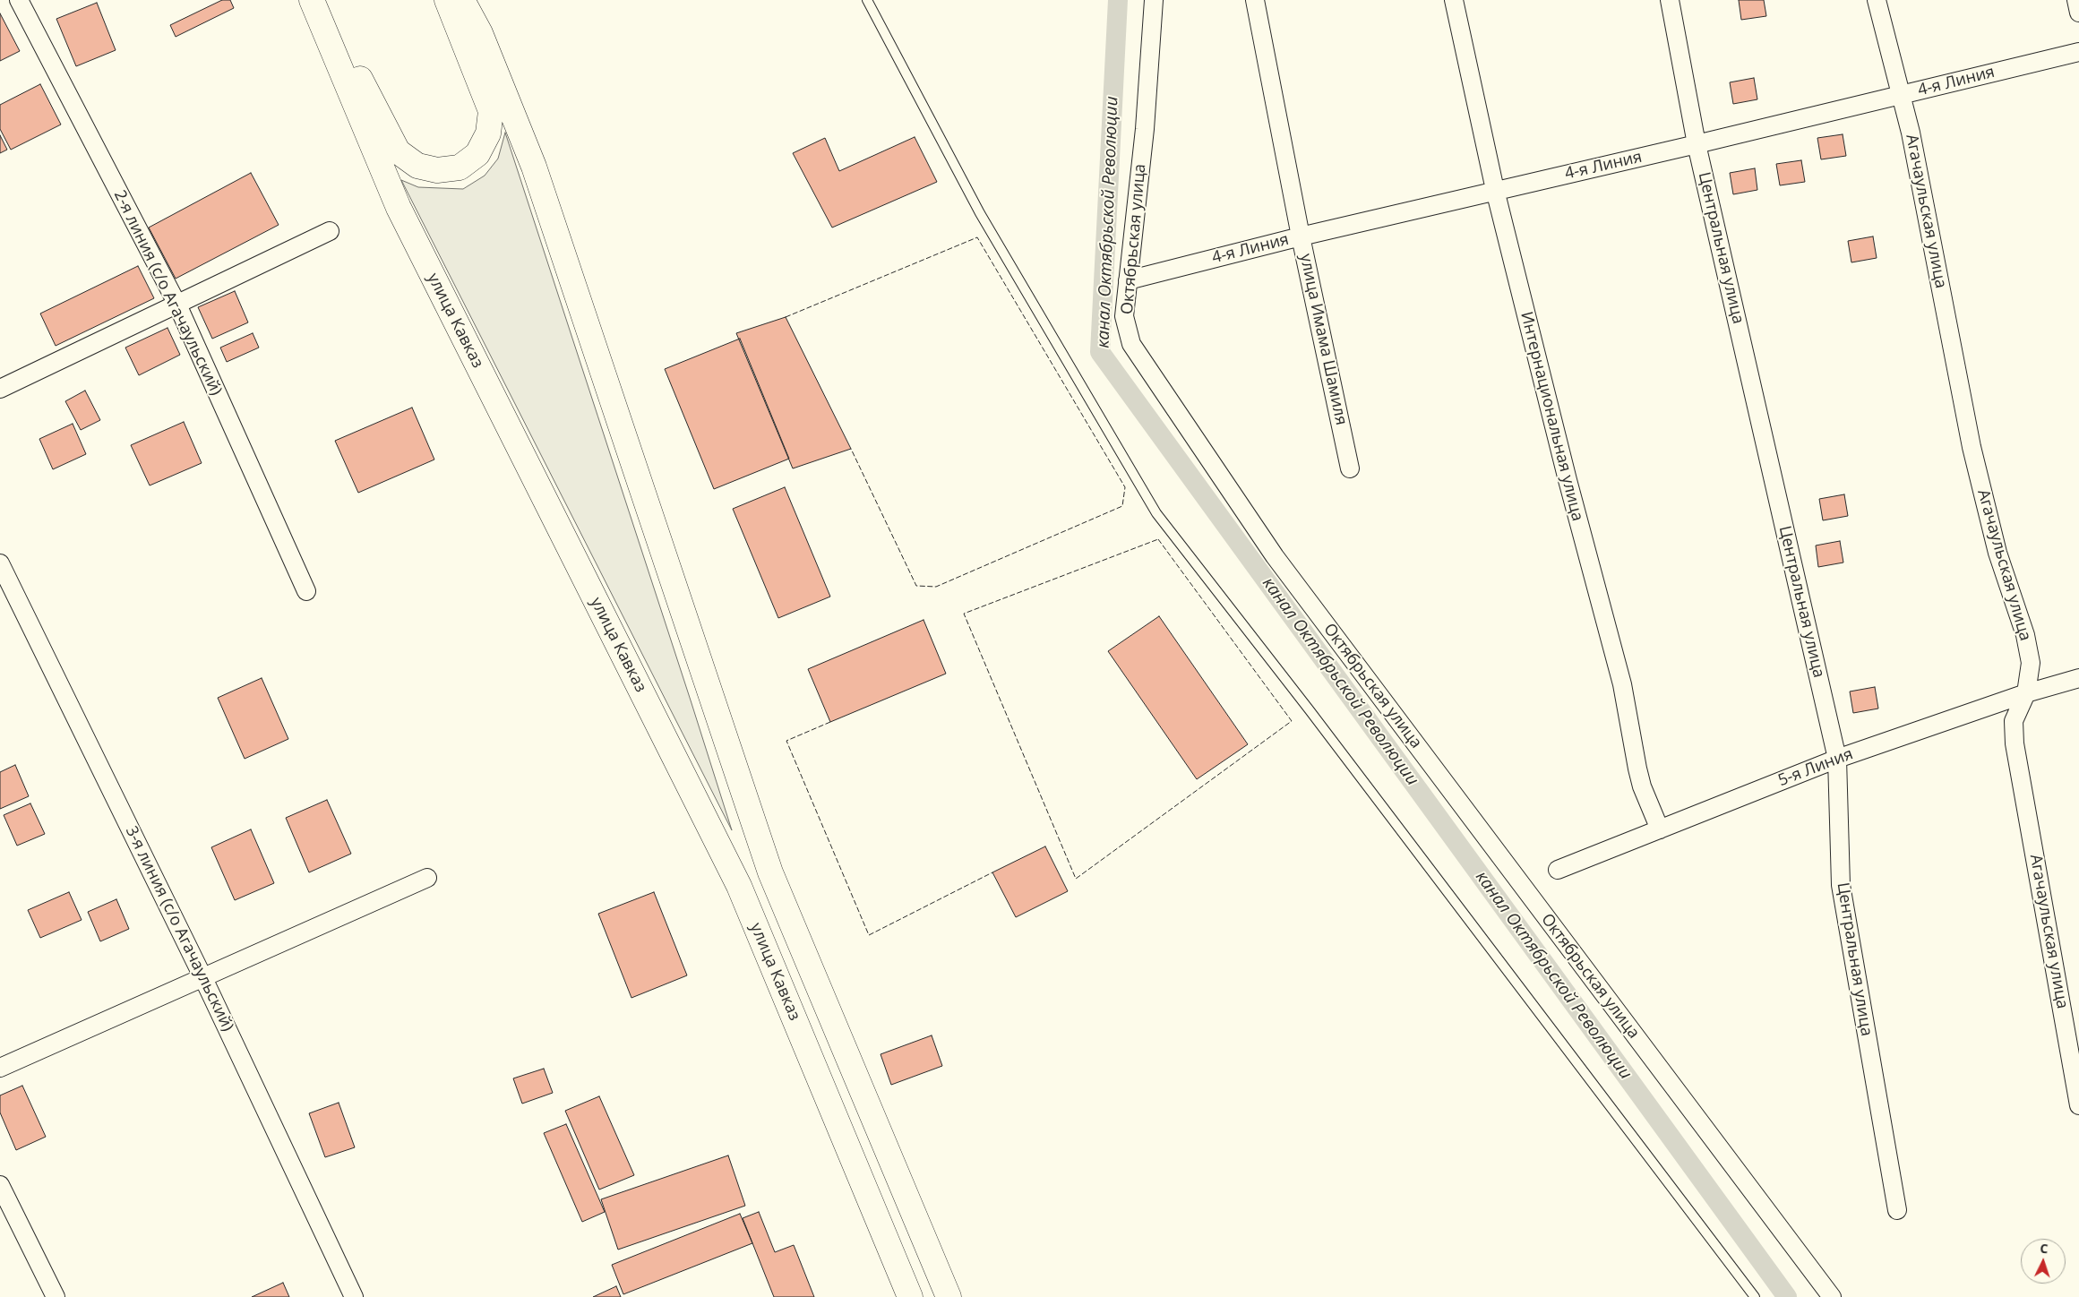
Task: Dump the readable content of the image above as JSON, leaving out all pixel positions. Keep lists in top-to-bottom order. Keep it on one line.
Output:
{"streets":{"highway":["улица Кавказ"],"street":["4-я Линия","Агачаульская улица","Октябрьская улица","Центральная улица","2-я линия (с/о Агачаульский)","улица Имама Шамиля","Интернациональная улица","5-я Линия","3-я линия (с/о Агачаульский)"]},"crossings":[["4-я Линия","Агачаульская улица"],["4-я Линия","Октябрьская улица"],["4-я Линия","Центральная улица"],["4-я Линия","улица Имама Шамиля"],["4-я Линия","Интернациональная улица"],["Агачаульская улица","5-я Линия"],["Центральная улица","5-я Линия"],["Интернациональная улица","5-я Линия"]],"water":["канал Октябрьской Революции"],"north":"top"}
